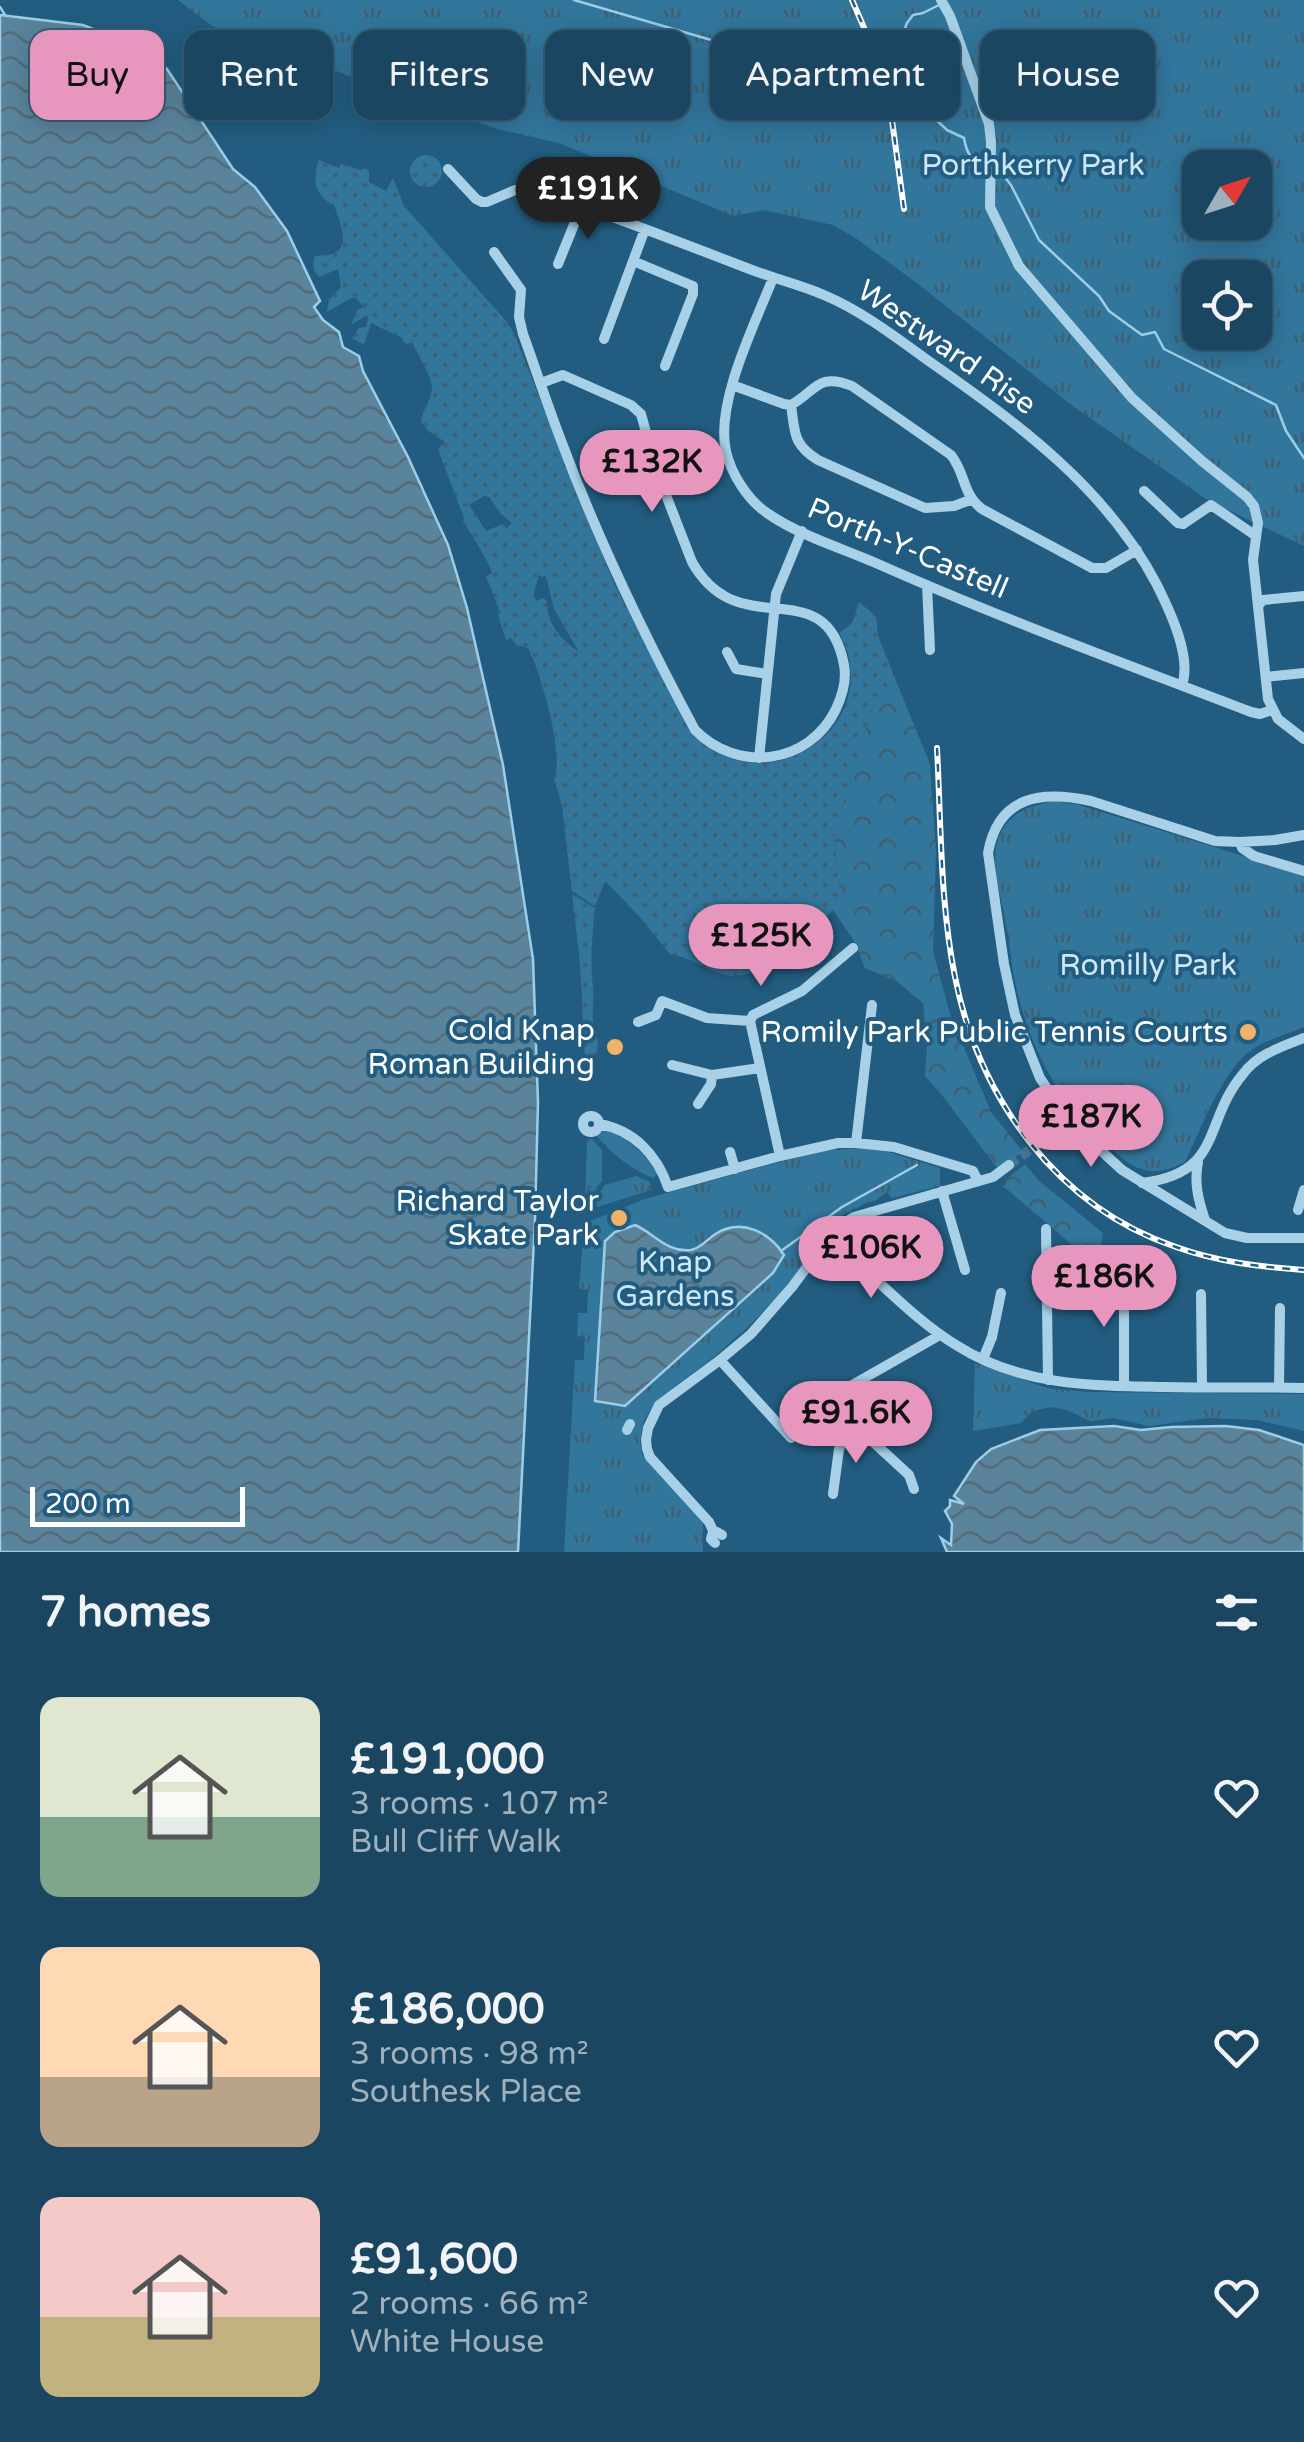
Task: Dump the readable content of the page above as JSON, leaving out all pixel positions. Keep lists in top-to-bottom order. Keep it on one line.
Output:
{"streets":{"street":["Westward Rise","Porth-Y-Castell"]},"crossings":[["Westward Rise","Porth-Y-Castell"]],"parks":["Porthkerry Park","Romilly Park","Knap Gardens"],"places":["Romily Park Public Tennis Courts","Cold Knap Roman Building","Richard Taylor Skate Park"],"scale_bar":"200 m","north":"top right","page":{"chip":["Buy","Rent","Filters","New","Apartment","House"],"price":["£191K","£132K","£125K","£187K","£106K","£186K","£91.6K"],"scale":"200 m","heading":"7 homes","list":[{"name":"£191,000","note":"3 rooms · 107 m² · Bull Cliff Walk"},{"name":"£186,000","note":"3 rooms · 98 m² · Southesk Place"},{"name":"£91,600","note":"2 rooms · 66 m² · White House"}]}}
